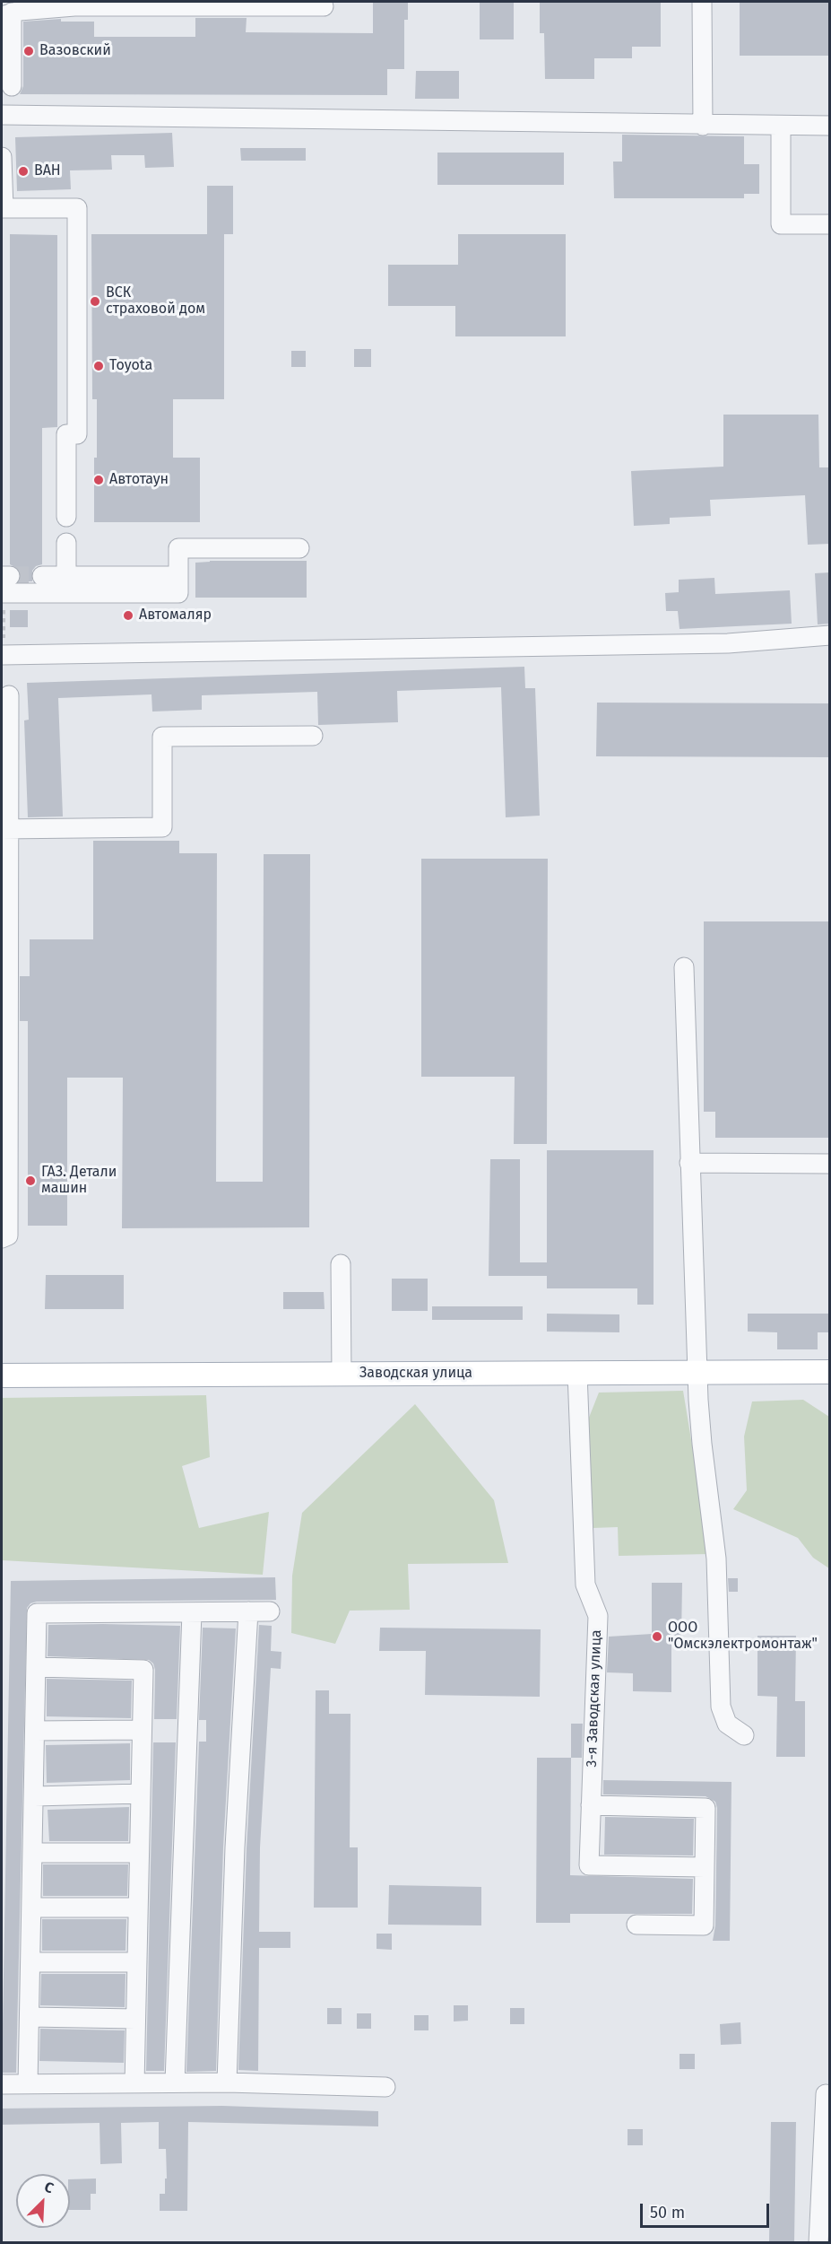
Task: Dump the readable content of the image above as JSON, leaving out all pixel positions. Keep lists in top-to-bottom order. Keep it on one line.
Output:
{"streets":{"main road":["Заводская улица"],"street":["3-я Заводская улица"]},"crossings":[["Заводская улица","3-я Заводская улица"]],"places":["Вазовский","ВАН","ВСК страховой дом","Toyota","Автотаун","Автомаляр","ГАЗ. Детали машин","ООО \"Омскэлектромонтаж\""],"scale_bar":"50 m","north":"top right"}
